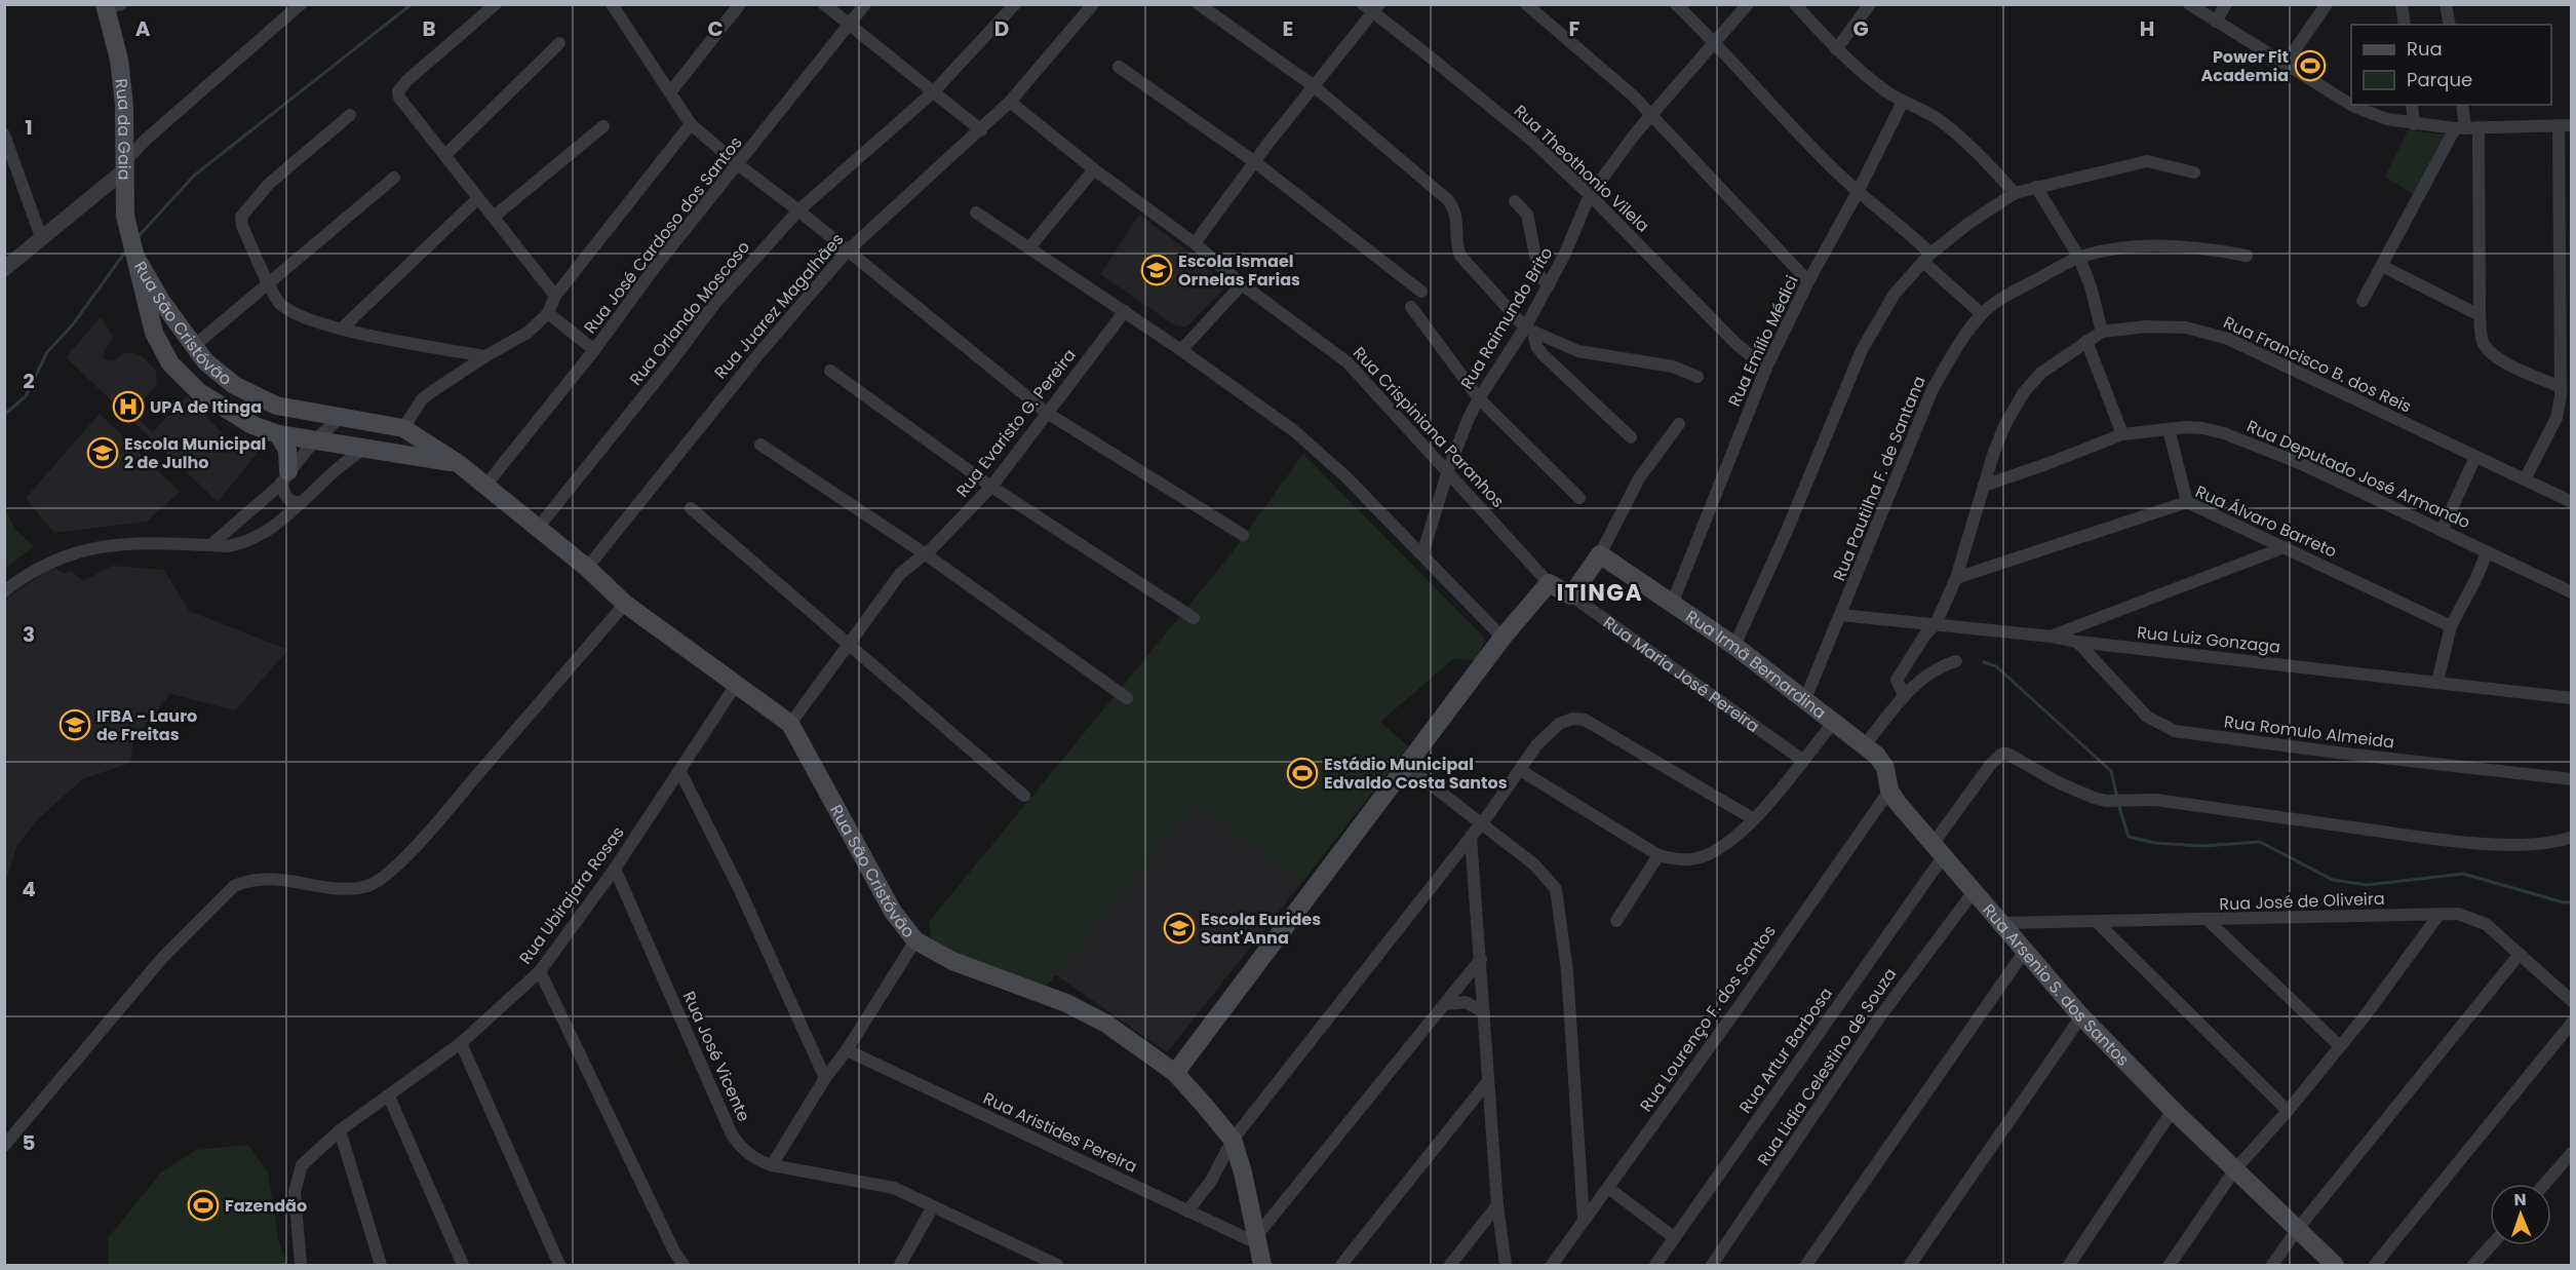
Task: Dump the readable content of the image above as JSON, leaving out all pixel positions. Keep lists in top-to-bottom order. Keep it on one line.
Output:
{"streets":{"main road":["Rua da Gaia","Rua São Cristóvão","Rua Irmã Bernardina","Rua Maria José Pereira","Rua Arsenio S. dos Santos"],"street":["Rua Theothonio Vilela","Rua José Cardoso dos Santos","Rua Juarez Magalhães","Rua Orlando Moscoso","Rua Raimundo Brito","Rua Emílio Médici","Rua Francisco B. dos Reis","Rua Evaristo G. Pereira","Rua Crispiniana Paranhos","Rua Deputado José Armando","Rua Pautilha F. de Santana","Rua Álvaro Barreto","Rua Luiz Gonzaga","Rua Romulo Almeida","Rua Ubirajara Rosas","Rua José de Oliveira","Rua Lourenço F. dos Santos","Rua Artur Barbosa","Rua José Vicente","Rua Lidia Celestino de Souza","Rua Aristides Pereira"]},"crossings":[["Rua da Gaia","Rua São Cristóvão"],["Rua Theothonio Vilela","Rua Raimundo Brito"],["Rua Theothonio Vilela","Rua Emílio Médici"],["Rua José Cardoso dos Santos","Rua São Cristóvão"],["Rua Juarez Magalhães","Rua São Cristóvão"],["Rua Juarez Magalhães","Rua Crispiniana Paranhos"],["Rua Orlando Moscoso","Rua São Cristóvão"],["Rua Raimundo Brito","Rua Crispiniana Paranhos"],["Rua São Cristóvão","Rua Evaristo G. Pereira"],["Rua São Cristóvão","Rua Ubirajara Rosas"],["Rua São Cristóvão","Rua Aristides Pereira"],["Rua Emílio Médici","Rua Irmã Bernardina"],["Rua Francisco B. dos Reis","Rua Deputado José Armando"],["Rua Francisco B. dos Reis","Rua Álvaro Barreto"],["Rua Francisco B. dos Reis","Rua Luiz Gonzaga"],["Rua Crispiniana Paranhos","Rua Maria José Pereira"],["Rua Pautilha F. de Santana","Rua Luiz Gonzaga"],["Rua Pautilha F. de Santana","Rua Irmã Bernardina"],["Rua Luiz Gonzaga","Rua Romulo Almeida"],["Rua Irmã Bernardina","Rua Arsenio S. dos Santos"],["Rua Irmã Bernardina","Rua Lourenço F. dos Santos"],["Rua Ubirajara Rosas","Rua José Vicente"],["Rua José de Oliveira","Rua Arsenio S. dos Santos"],["Rua Arsenio S. dos Santos","Rua Lourenço F. dos Santos"],["Rua Arsenio S. dos Santos","Rua Artur Barbosa"],["Rua Arsenio S. dos Santos","Rua Lidia Celestino de Souza"]],"districts":["ITINGA"],"places":{"sports":["Power Fit Academia","Estádio Municipal Edvaldo Costa Santos","Fazendão"],"school or university":["Escola Ismael Ornelas Farias","Escola Municipal 2 de Julho","IFBA - Lauro de Freitas","Escola Eurides Sant'Anna"],"hospital":["UPA de Itinga"]},"legend":["Rua","Parque"],"north":"top","grid":{"columns":["A","B","C","D","E","F","G","H"],"rows":["1","2","3","4","5"]}}
